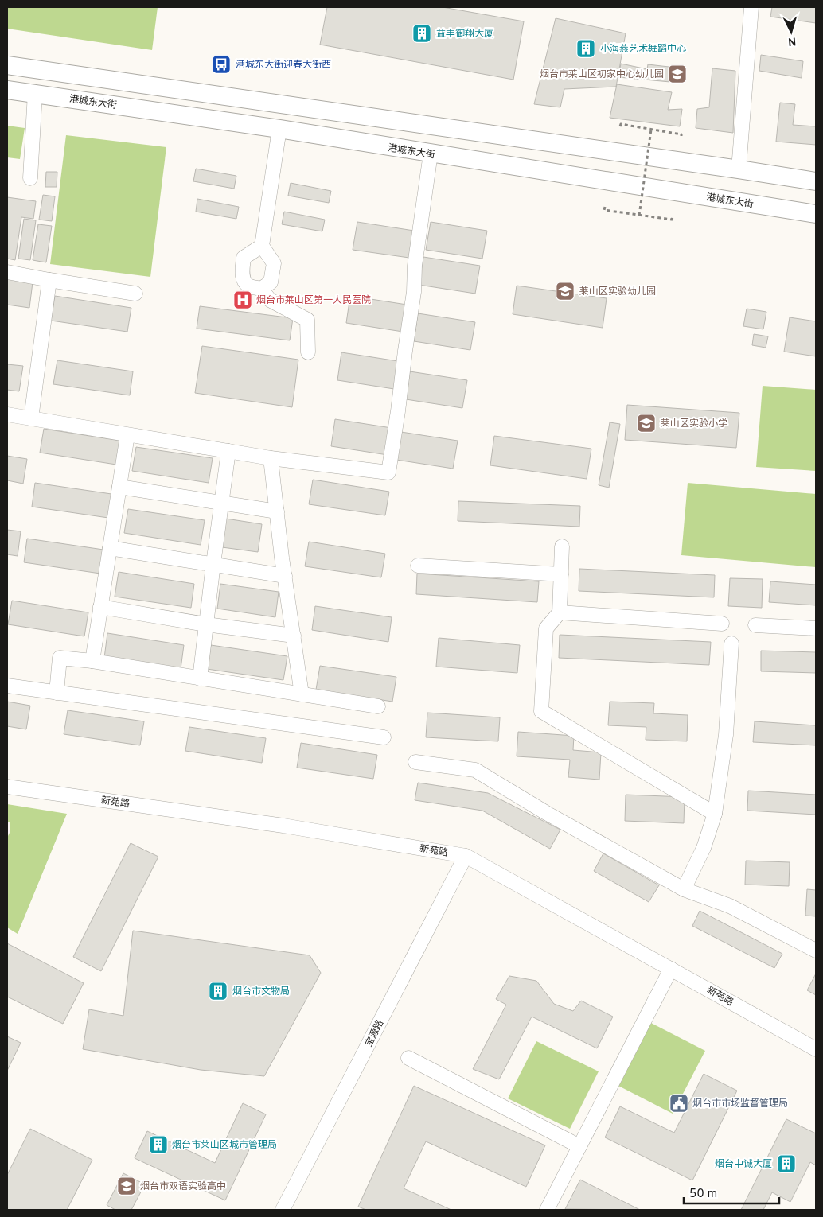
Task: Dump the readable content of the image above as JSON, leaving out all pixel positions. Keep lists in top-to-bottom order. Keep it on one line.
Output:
{"streets":{"main road":["港城东大街"],"street":["新苑路","宝源路"]},"crossings":[["新苑路","宝源路"]],"places":{"building":["益丰御翔大厦","小海燕艺术舞蹈中心","烟台市文物局","烟台市莱山区城市管理局","烟台中诚大厦"],"bus stop":["港城东大街迎春大街西"],"school or university":["烟台市莱山区初家中心幼儿园","莱山区实验幼儿园","莱山区实验小学","烟台市双语实验高中"],"hospital":["烟台市莱山区第一人民医院"],"public building":["烟台市市场监督管理局"]},"scale_bar":"50 m","north":"bottom"}
